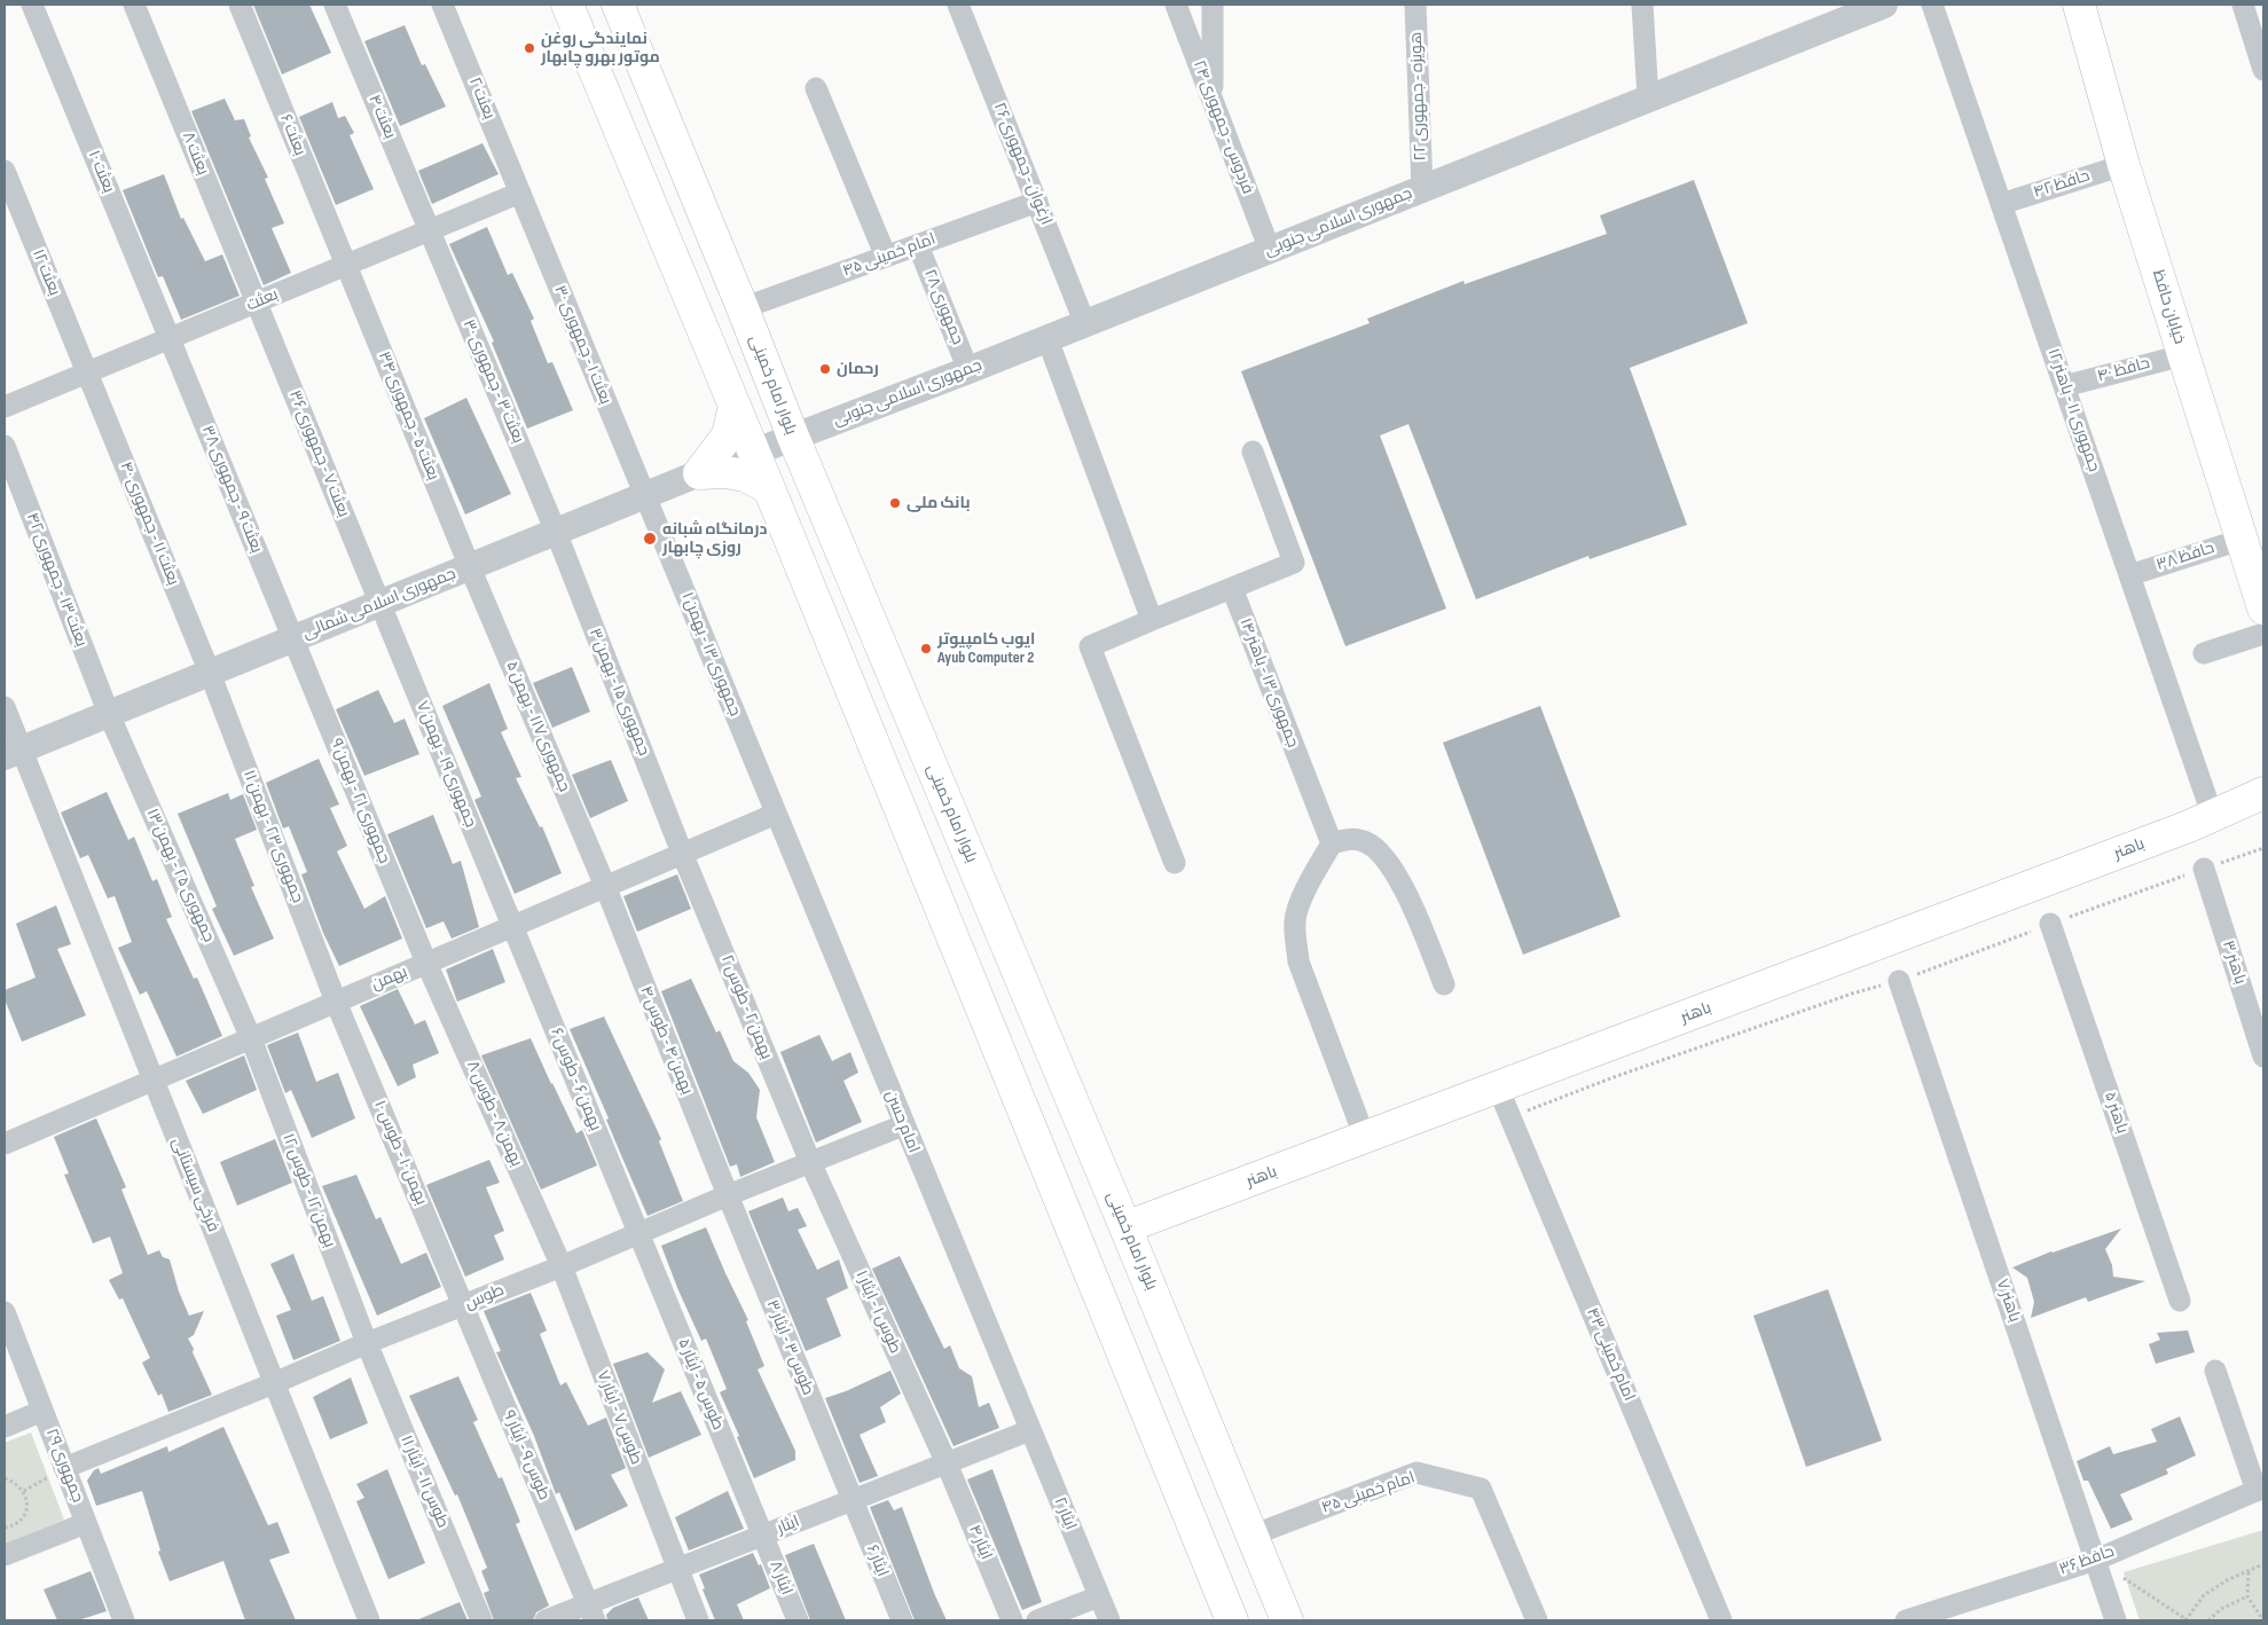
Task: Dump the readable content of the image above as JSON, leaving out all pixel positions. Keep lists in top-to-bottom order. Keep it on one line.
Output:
{"streets":{"main road":["خیابان حافظ","بلوار امام خمینی","باهنر"],"street":["هویزه - جمهوری ۲۲","بعثت ۲","بعثت ۴","فردوس - جمهوری ۲۴","بعثت ۶","بعثت ۸","ارغوان - جمهوری ۲۶","بعثت ۱۰","حافظ ۴۲","جمهوری اسلامی جنوبی","امام خمینی ۴۵","بعثت ۱۲","بعثت","جمهوری ۲۸","بعثت ۱ - جمهوری ۳۰","حافظ ۴۰","بعثت ۳ - جمهوری ۳۰","جمهوری ۱۱ - باهنر ۱۲","بعثت ۵ - جمهوری ۳۴","بعثت ۷ - جمهوری ۳۶","بعثت ۹ - جمهوری ۳۸","بعثت ۱۱ - جمهوری ۴۰","حافظ ۳۸","بعثت ۱۳ - جمهوری ۴۲","جمهوری اسلامی شمالی","جمهوری ۱۳ - بهمن ۱","جمهوری ۱۳ - باهنر ۱۴","جمهوری ۱۵ - بهمن ۳","جمهوری ۱۱۷ - بهمن ۵","جمهوری ۱۹ - بهمن ۷","جمهوری ۲۱ - بهمن ۹","جمهوری ۲۳ - بهمن ۱۱","جمهوری ۲۵ - بهمن ۱۳","باهنر ۳","بهمن","بهمن ۲ - طوس ۲","بهمن ۴ - طوس ۴","بهمن ۶ - طوس ۶","باهنر ۵","بهمن ۸ - طوس ۸","امام حسن","بهمن ۱۰ - طوس ۱۰","فرخی سیستانی","بهمن ۱۲ - طوس ۱۲","طوس","باهنر ۷","طوس ۱ - ایثار ۱","طوس ۳ - ایثار ۳","امام خمینی ۴۳","طوس ۵ - ایثار ۵","طوس ۷ - ایثار ۷","طوس ۹ - ایثار ۹","جمهوری ۲۹","طوس ۱۱ - ایثار ۱۱","ایثار ۲","ایثار","ایثار ۴","ایثار ۶","حافظ ۳۶","ایثار ۸"]},"crossings":[["هویزه - جمهوری ۲۲","جمهوری اسلامی جنوبی"],["بعثت ۲","بعثت"],["بعثت ۲","بعثت ۱ - جمهوری ۳۰"],["بعثت ۴","بعثت"],["بعثت ۴","بعثت ۳ - جمهوری ۳۰"],["فردوس - جمهوری ۲۴","جمهوری اسلامی جنوبی"],["بعثت ۶","بعثت"],["بعثت ۶","بعثت ۵ - جمهوری ۳۴"],["بعثت ۸","بعثت"],["بعثت ۸","بعثت ۷ - جمهوری ۳۶"],["ارغوان - جمهوری ۲۶","جمهوری اسلامی جنوبی"],["ارغوان - جمهوری ۲۶","امام خمینی ۴۵"],["بعثت ۱۰","بعثت"],["بعثت ۱۰","بعثت ۹ - جمهوری ۳۸"],["حافظ ۴۲","خیابان حافظ"],["حافظ ۴۲","جمهوری ۱۱ - باهنر ۱۲"],["جمهوری اسلامی جنوبی","جمهوری ۲۸"],["جمهوری اسلامی جنوبی","بلوار امام خمینی"],["جمهوری اسلامی جنوبی","جمهوری اسلامی شمالی"],["امام خمینی ۴۵","جمهوری ۲۸"],["امام خمینی ۴۵","بلوار امام خمینی"],["بعثت ۱۲","بعثت"],["بعثت ۱۲","بعثت ۱۱ - جمهوری ۴۰"],["بعثت","بعثت ۱ - جمهوری ۳۰"],["بعثت","بعثت ۳ - جمهوری ۳۰"],["بعثت","بعثت ۵ - جمهوری ۳۴"],["بعثت","بعثت ۷ - جمهوری ۳۶"],["بعثت","بعثت ۹ - جمهوری ۳۸"],["بعثت","بعثت ۱۱ - جمهوری ۴۰"],["خیابان حافظ","حافظ ۴۰"],["خیابان حافظ","حافظ ۳۸"],["بعثت ۱ - جمهوری ۳۰","جمهوری اسلامی شمالی"],["بعثت ۱ - جمهوری ۳۰","جمهوری ۱۳ - بهمن ۱"],["حافظ ۴۰","جمهوری ۱۱ - باهنر ۱۲"],["بعثت ۳ - جمهوری ۳۰","جمهوری اسلامی شمالی"],["بعثت ۳ - جمهوری ۳۰","جمهوری ۱۵ - بهمن ۳"],["بلوار امام خمینی","باهنر"],["جمهوری ۱۱ - باهنر ۱۲","حافظ ۳۸"],["جمهوری ۱۱ - باهنر ۱۲","باهنر"],["بعثت ۵ - جمهوری ۳۴","جمهوری اسلامی شمالی"],["بعثت ۵ - جمهوری ۳۴","جمهوری ۱۱۷ - بهمن ۵"],["بعثت ۷ - جمهوری ۳۶","جمهوری اسلامی شمالی"],["بعثت ۷ - جمهوری ۳۶","جمهوری ۱۹ - بهمن ۷"],["بعثت ۹ - جمهوری ۳۸","جمهوری اسلامی شمالی"],["بعثت ۹ - جمهوری ۳۸","جمهوری ۲۱ - بهمن ۹"],["بعثت ۱۱ - جمهوری ۴۰","جمهوری اسلامی شمالی"],["بعثت ۱۱ - جمهوری ۴۰","جمهوری ۲۳ - بهمن ۱۱"],["بعثت ۱۳ - جمهوری ۴۲","جمهوری اسلامی شمالی"],["بعثت ۱۳ - جمهوری ۴۲","جمهوری ۲۵ - بهمن ۱۳"],["جمهوری اسلامی شمالی","جمهوری ۱۳ - بهمن ۱"],["جمهوری اسلامی شمالی","جمهوری ۱۵ - بهمن ۳"],["جمهوری اسلامی شمالی","جمهوری ۱۱۷ - بهمن ۵"],["جمهوری اسلامی شمالی","جمهوری ۱۹ - بهمن ۷"],["جمهوری اسلامی شمالی","جمهوری ۲۱ - بهمن ۹"],["جمهوری اسلامی شمالی","جمهوری ۲۳ - بهمن ۱۱"],["جمهوری اسلامی شمالی","جمهوری ۲۵ - بهمن ۱۳"],["جمهوری اسلامی شمالی","فرخی سیستانی"],["جمهوری ۱۳ - بهمن ۱","بهمن"],["جمهوری ۱۳ - بهمن ۱","امام حسن"],["جمهوری ۱۵ - بهمن ۳","بهمن"],["جمهوری ۱۵ - بهمن ۳","بهمن ۲ - طوس ۲"],["جمهوری ۱۱۷ - بهمن ۵","بهمن"],["جمهوری ۱۱۷ - بهمن ۵","بهمن ۴ - طوس ۴"],["جمهوری ۱۹ - بهمن ۷","بهمن"],["جمهوری ۱۹ - بهمن ۷","بهمن ۶ - طوس ۶"],["جمهوری ۲۱ - بهمن ۹","بهمن"],["جمهوری ۲۱ - بهمن ۹","بهمن ۸ - طوس ۸"],["جمهوری ۲۳ - بهمن ۱۱","بهمن"],["جمهوری ۲۳ - بهمن ۱۱","بهمن ۱۰ - طوس ۱۰"],["باهنر","امام خمینی ۴۳"],["جمهوری ۲۵ - بهمن ۱۳","بهمن"],["جمهوری ۲۵ - بهمن ۱۳","بهمن ۱۲ - طوس ۱۲"],["بهمن","بهمن ۲ - طوس ۲"],["بهمن","بهمن ۴ - طوس ۴"],["بهمن","بهمن ۶ - طوس ۶"],["بهمن","بهمن ۸ - طوس ۸"],["بهمن","امام حسن"],["بهمن","بهمن ۱۰ - طوس ۱۰"],["بهمن","فرخی سیستانی"],["بهمن","بهمن ۱۲ - طوس ۱۲"],["بهمن ۲ - طوس ۲","طوس"],["بهمن ۲ - طوس ۲","طوس ۱ - ایثار ۱"],["بهمن ۴ - طوس ۴","طوس"],["بهمن ۴ - طوس ۴","طوس ۳ - ایثار ۳"],["بهمن ۶ - طوس ۶","طوس"],["بهمن ۶ - طوس ۶","طوس ۵ - ایثار ۵"],["بهمن ۸ - طوس ۸","طوس"],["بهمن ۸ - طوس ۸","طوس ۷ - ایثار ۷"],["امام حسن","طوس"],["امام حسن","ایثار ۲"],["امام حسن","ایثار"],["بهمن ۱۰ - طوس ۱۰","طوس"],["بهمن ۱۰ - طوس ۱۰","طوس ۹ - ایثار ۹"],["فرخی سیستانی","طوس"],["بهمن ۱۲ - طوس ۱۲","طوس"],["بهمن ۱۲ - طوس ۱۲","طوس ۱۱ - ایثار ۱۱"],["طوس","طوس ۱ - ایثار ۱"],["طوس","طوس ۳ - ایثار ۳"],["طوس","طوس ۵ - ایثار ۵"],["طوس","طوس ۷ - ایثار ۷"],["طوس","طوس ۹ - ایثار ۹"],["طوس","جمهوری ۲۹"],["طوس","طوس ۱۱ - ایثار ۱۱"],["باهنر ۷","حافظ ۳۶"],["طوس ۱ - ایثار ۱","ایثار"],["طوس ۱ - ایثار ۱","ایثار ۴"],["طوس ۳ - ایثار ۳","ایثار"],["طوس ۳ - ایثار ۳","ایثار ۶"],["طوس ۵ - ایثار ۵","ایثار"],["طوس ۵ - ایثار ۵","ایثار ۸"],["طوس ۷ - ایثار ۷","ایثار"],["طوس ۹ - ایثار ۹","ایثار"],["ایثار ۲","ایثار"],["ایثار","ایثار ۴"],["ایثار","ایثار ۶"],["ایثار","ایثار ۸"]],"places":["نمایندگی روغن موتور بهرو چابهار","رحمان","بانک ملی","درمانگاه شبانه روزی چابهار","ایوب کامپیوتر Ayub Computer 2"]}
